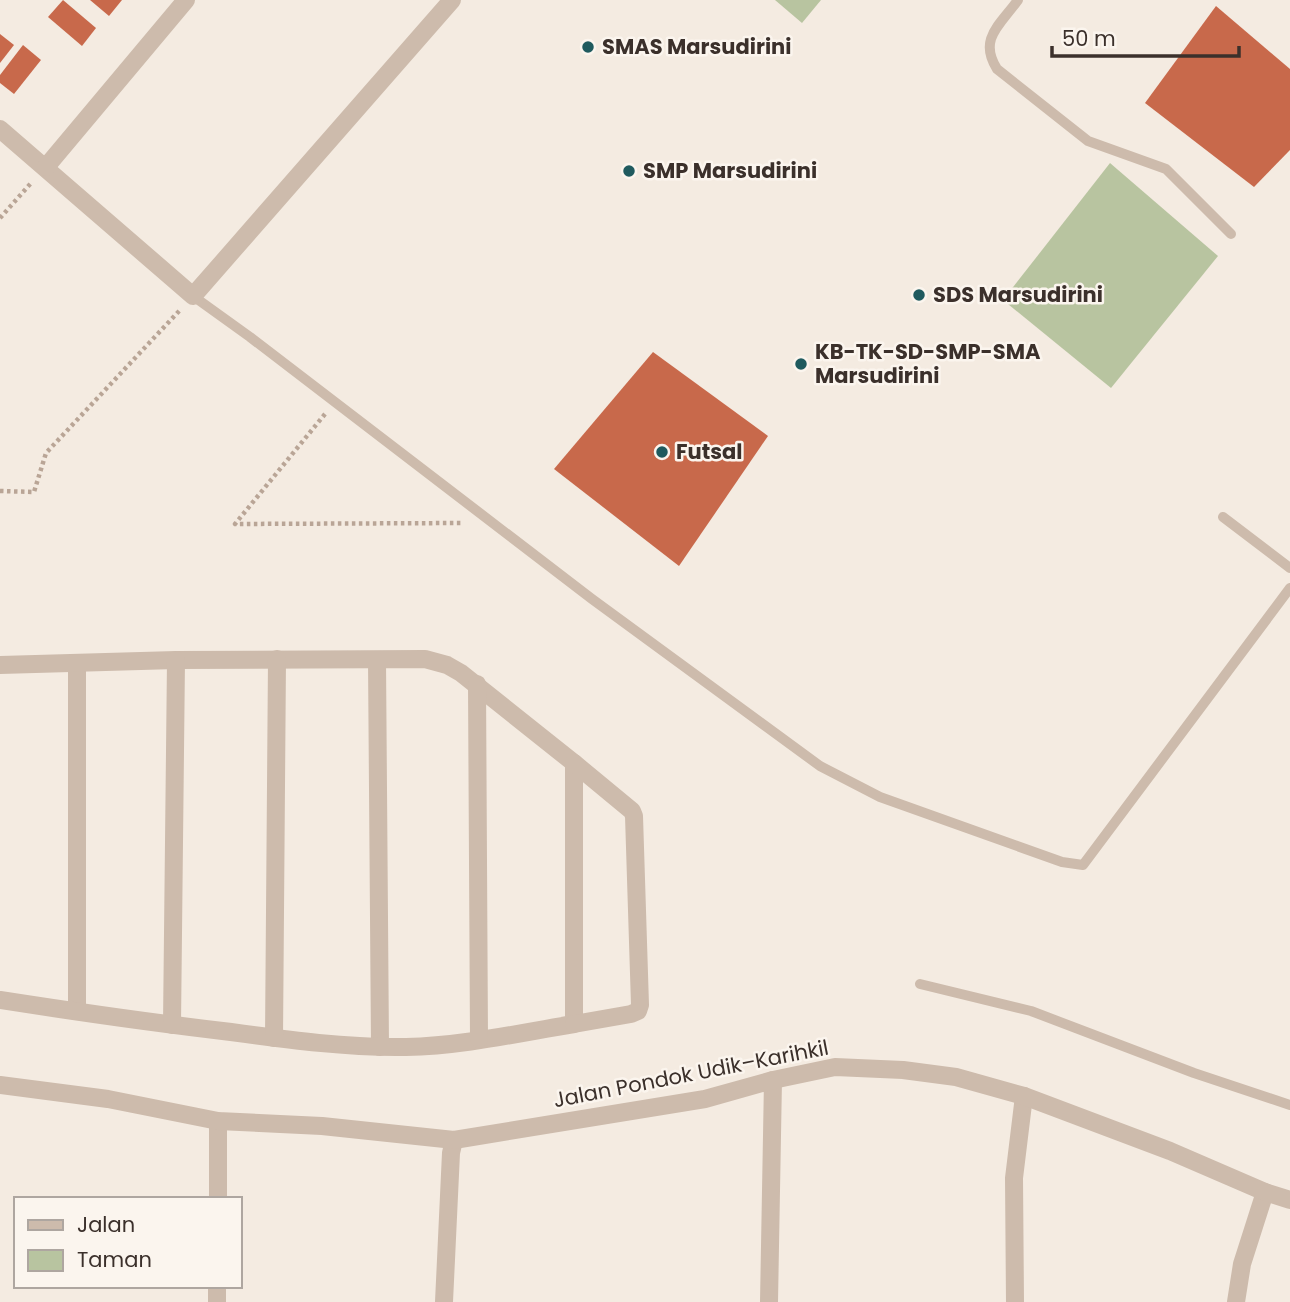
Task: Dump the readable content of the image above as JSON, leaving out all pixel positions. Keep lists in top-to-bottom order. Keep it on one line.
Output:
{"streets":{"street":["Jalan Pondok Udik–Karihkil"]},"places":["SMAS Marsudirini","SMP Marsudirini","SDS Marsudirini","KB-TK-SD-SMP-SMA Marsudirini","Futsal"],"legend":["Jalan","Taman"],"scale_bar":"50 m"}
